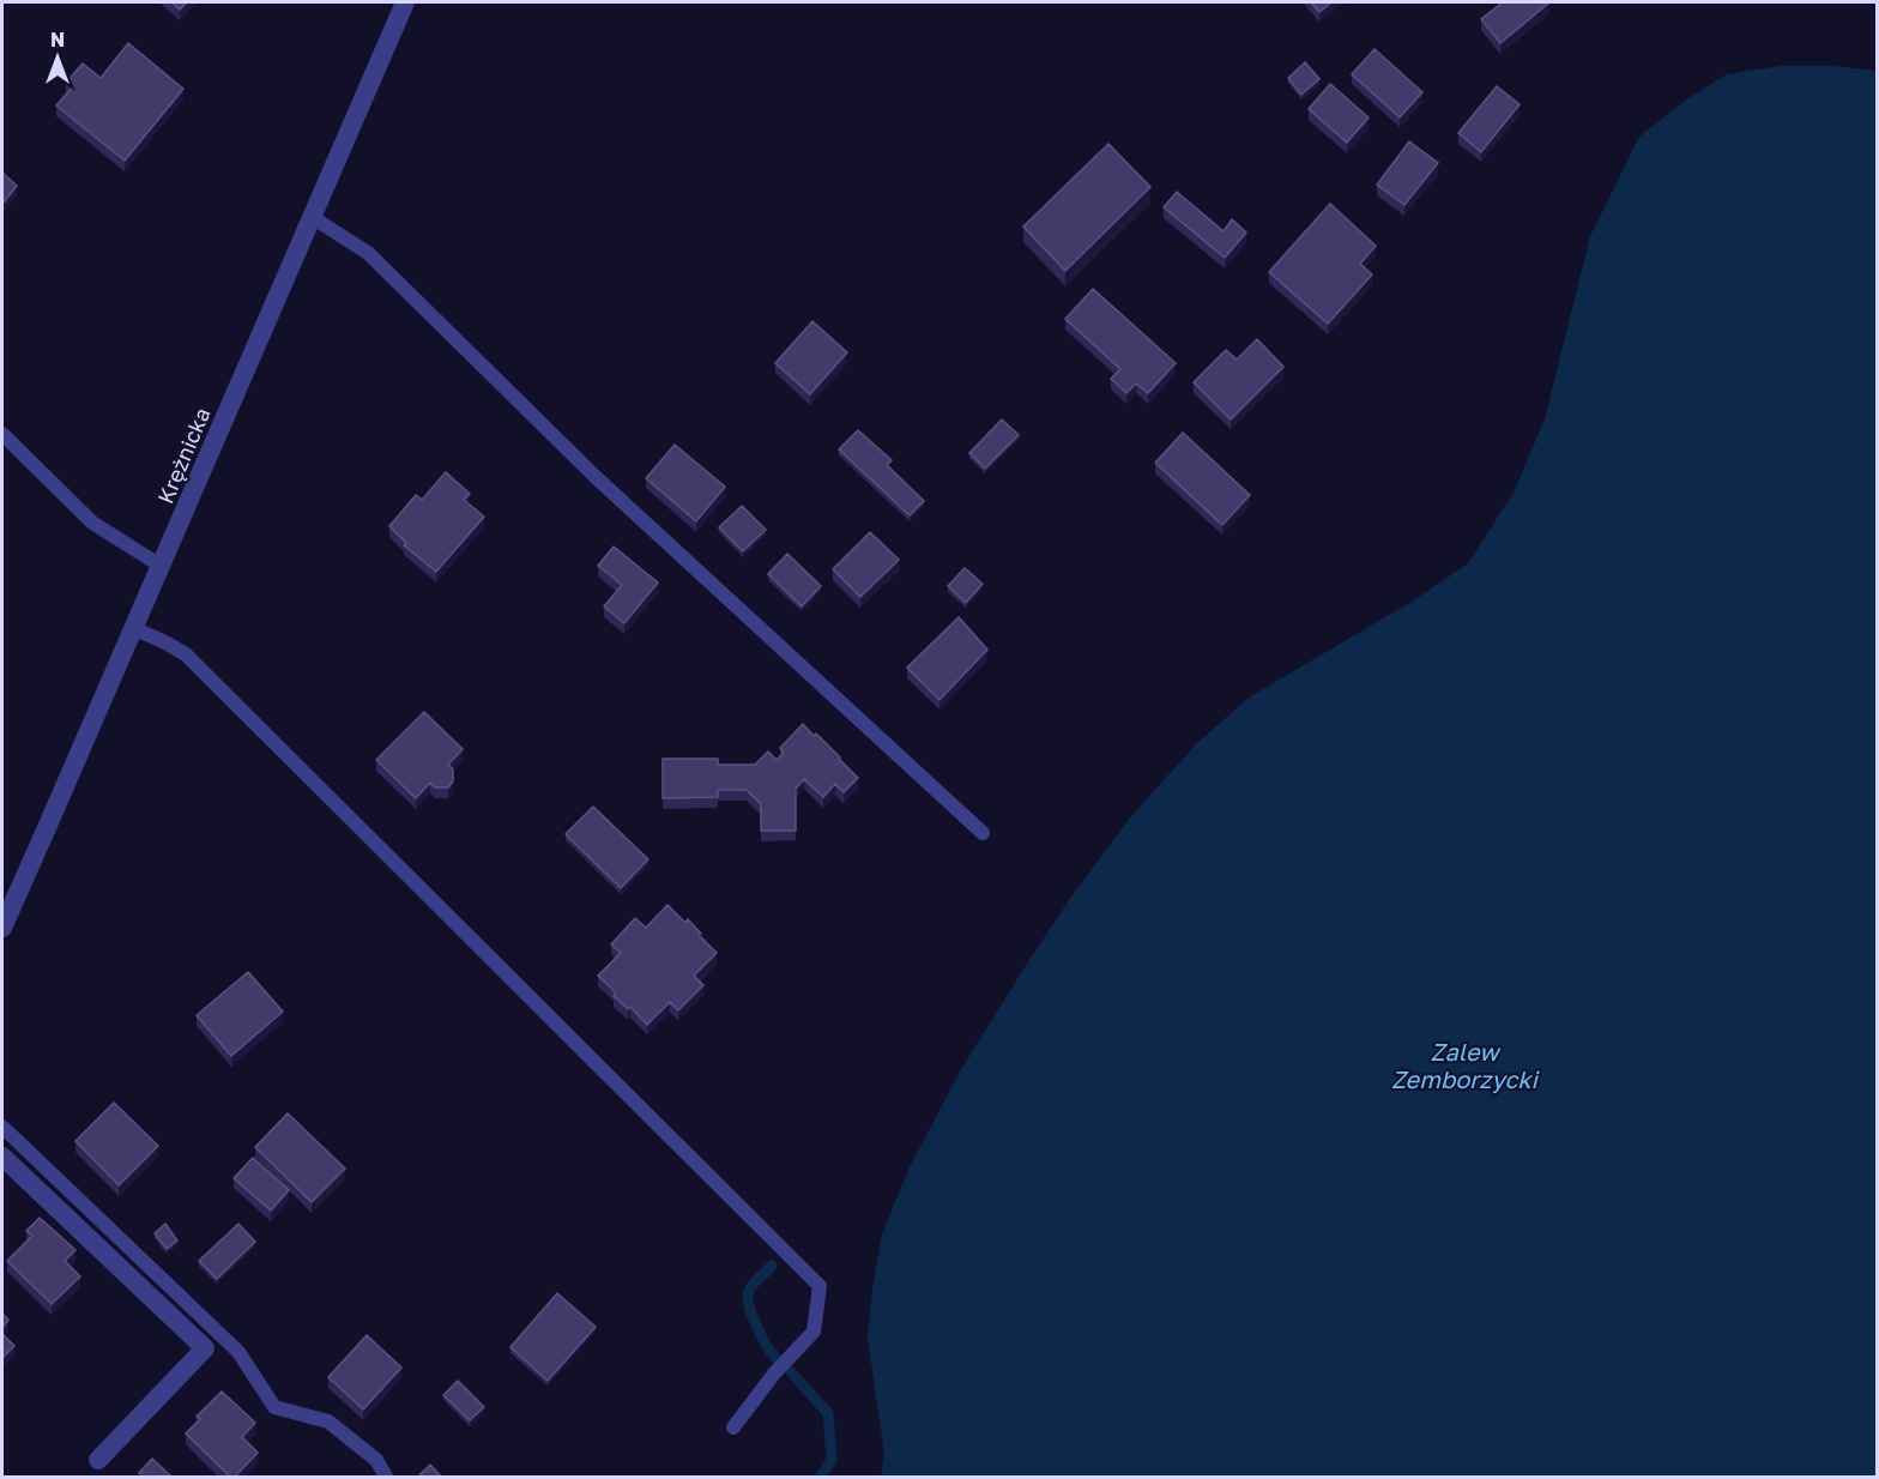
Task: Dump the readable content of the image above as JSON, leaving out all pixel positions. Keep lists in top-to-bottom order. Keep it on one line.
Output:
{"streets":{"street":["Krężnicka"]},"water":["Zalew Zemborzycki"],"north":"top"}
